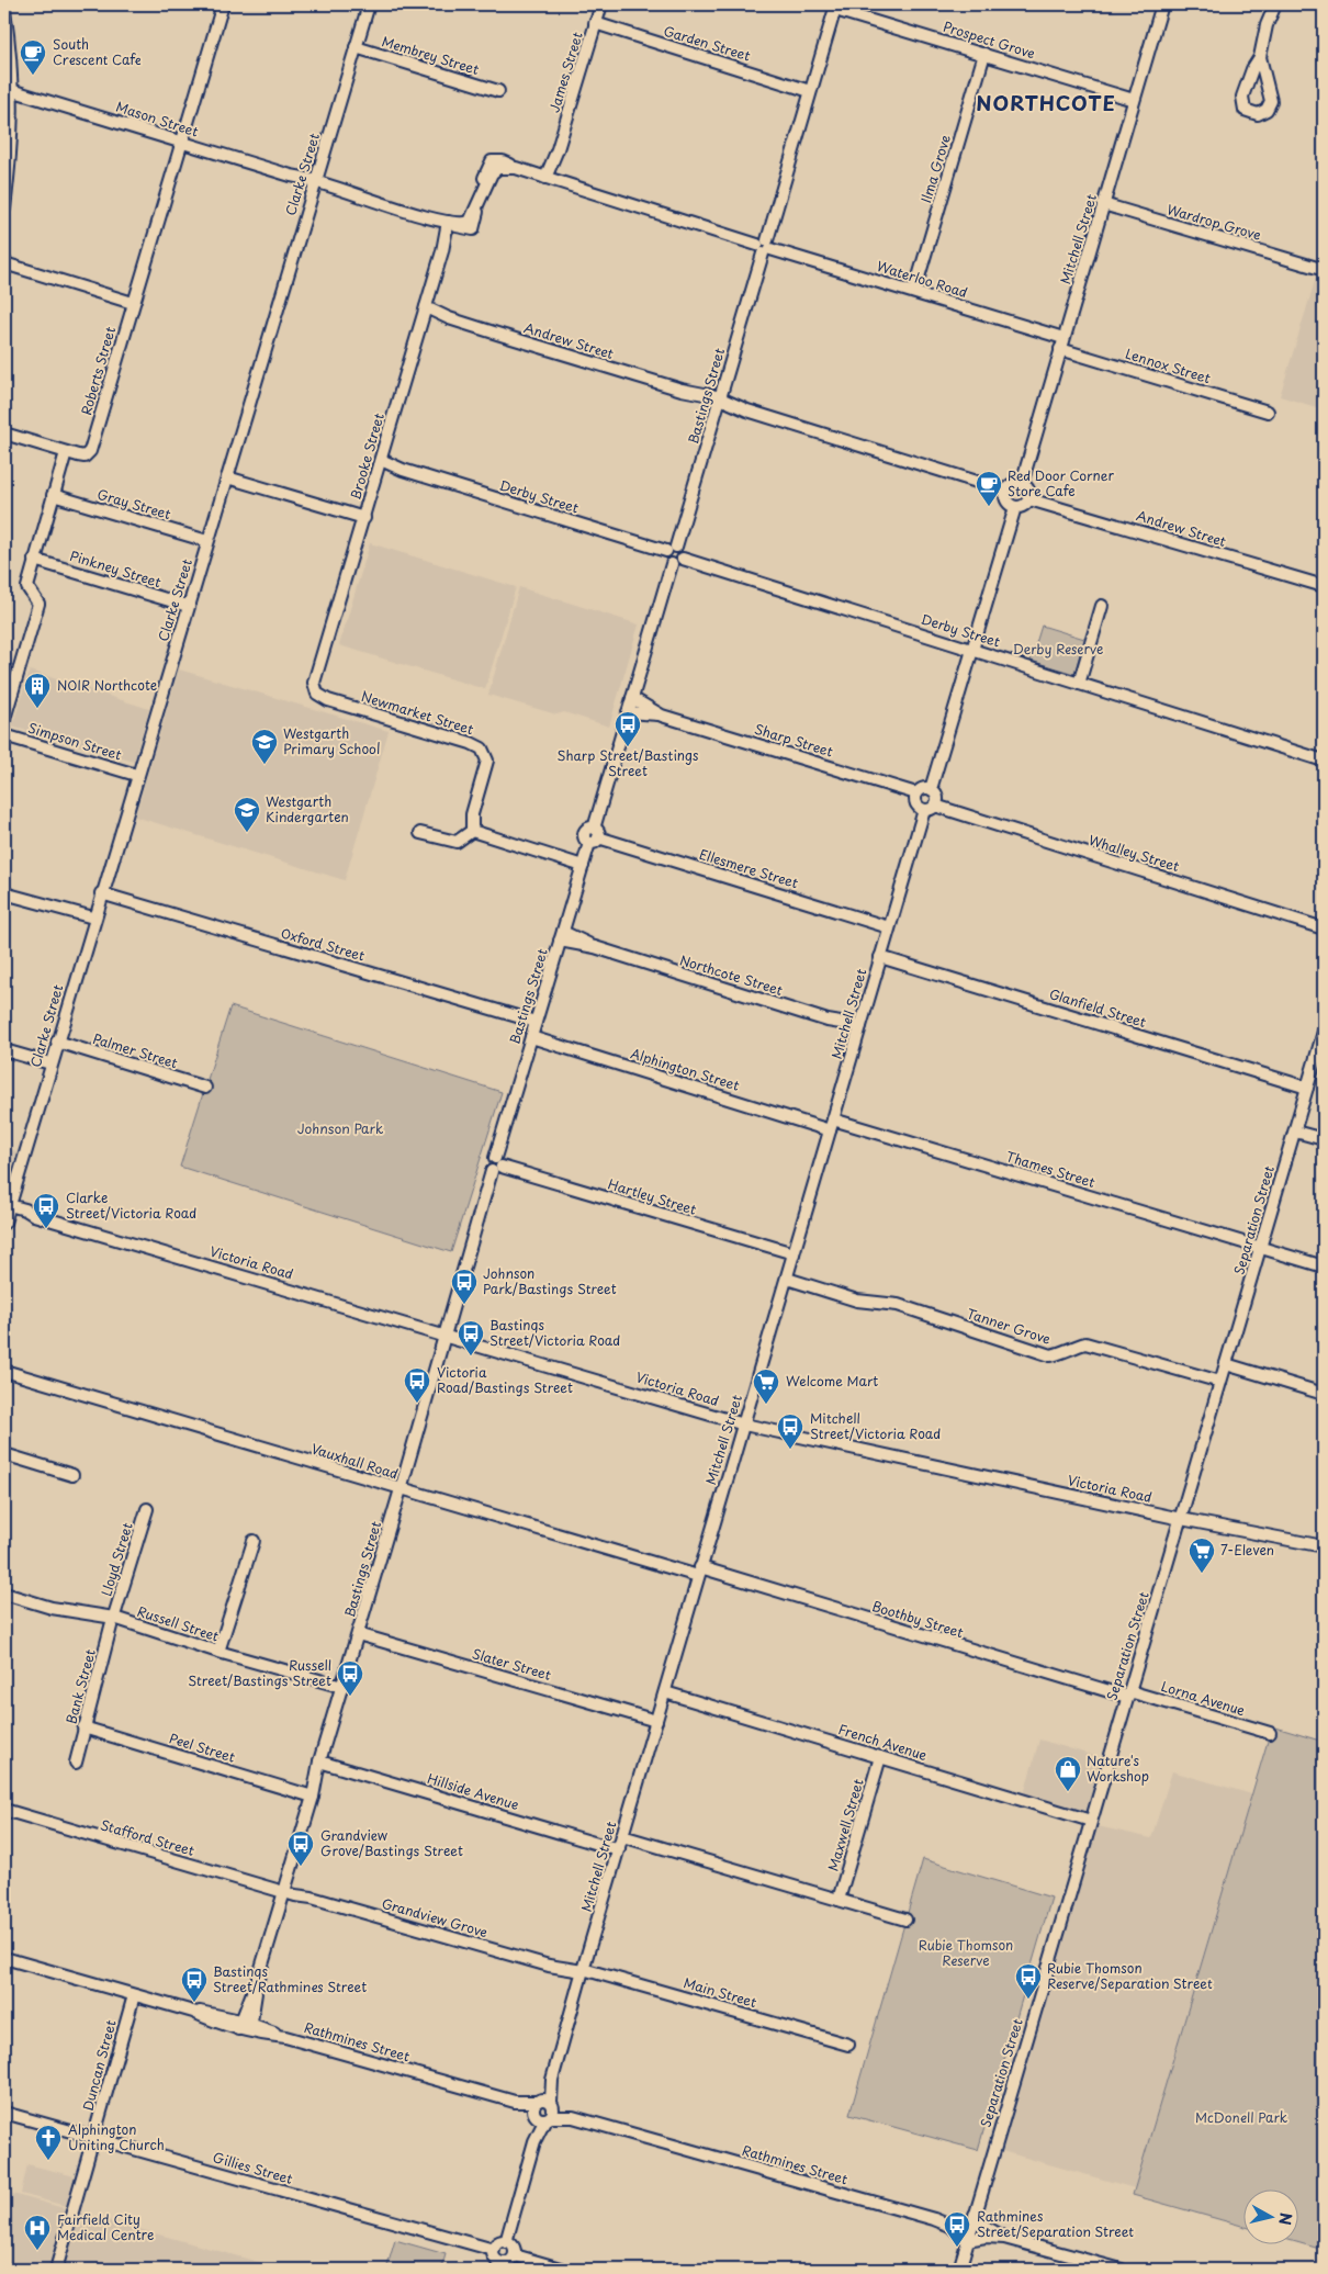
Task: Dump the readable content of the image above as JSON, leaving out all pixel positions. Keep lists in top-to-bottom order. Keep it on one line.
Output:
{"streets":{"street":["Prospect Grove","Garden Street","Membrey Street","James Street","Mason Street","Ilma Grove","Clarke Street","Wardrop Grove","Mitchell Street","Waterloo Road","Andrew Street","Lennox Street","Roberts Street","Bastings Street","Brooke Street","Derby Street","Gray Street","Pinkney Street","Newmarket Street","Sharp Street","Simpson Street","Whalley Street","Ellesmere Street","Oxford Street","Northcote Street","Glanfield Street","Palmer Street","Alphington Street","Thames Street","Hartley Street","Separation Street","Victoria Road","Tanner Grove","Vauxhall Road","Lloyd Street","Boothby Street","Russell Street","Slater Street","Bank Street","Lorna Avenue","French Avenue","Peel Street","Hillside Avenue","Maxwell Street","Stafford Street","Grandview Grove","Main Street","Rathmines Street","Duncan Street","Gillies Street"]},"crossings":[["Prospect Grove","Ilma Grove"],["Prospect Grove","Mitchell Street"],["Prospect Grove","Bastings Street"],["Garden Street","James Street"],["Garden Street","Bastings Street"],["Membrey Street","Clarke Street"],["James Street","Waterloo Road"],["Mason Street","Clarke Street"],["Mason Street","Waterloo Road"],["Mason Street","Roberts Street"],["Mason Street","Brooke Street"],["Ilma Grove","Waterloo Road"],["Clarke Street","Gray Street"],["Clarke Street","Pinkney Street"],["Clarke Street","Simpson Street"],["Clarke Street","Oxford Street"],["Clarke Street","Palmer Street"],["Clarke Street","Victoria Road"],["Wardrop Grove","Mitchell Street"],["Mitchell Street","Waterloo Road"],["Mitchell Street","Andrew Street"],["Mitchell Street","Lennox Street"],["Mitchell Street","Sharp Street"],["Mitchell Street","Whalley Street"],["Mitchell Street","Ellesmere Street"],["Mitchell Street","Northcote Street"],["Mitchell Street","Glanfield Street"],["Mitchell Street","Alphington Street"],["Mitchell Street","Thames Street"],["Mitchell Street","Hartley Street"],["Mitchell Street","Victoria Road"],["Mitchell Street","Tanner Grove"],["Mitchell Street","Vauxhall Road"],["Mitchell Street","Boothby Street"],["Mitchell Street","Slater Street"],["Mitchell Street","French Avenue"],["Mitchell Street","Hillside Avenue"],["Mitchell Street","Grandview Grove"],["Mitchell Street","Main Street"],["Mitchell Street","Rathmines Street"],["Mitchell Street","Gillies Street"],["Waterloo Road","Lennox Street"],["Waterloo Road","Bastings Street"],["Andrew Street","Bastings Street"],["Andrew Street","Brooke Street"],["Bastings Street","Derby Street"],["Bastings Street","Sharp Street"],["Bastings Street","Ellesmere Street"],["Bastings Street","Oxford Street"],["Bastings Street","Northcote Street"],["Bastings Street","Alphington Street"],["Bastings Street","Hartley Street"],["Bastings Street","Victoria Road"],["Bastings Street","Vauxhall Road"],["Bastings Street","Russell Street"],["Bastings Street","Slater Street"],["Bastings Street","Peel Street"],["Bastings Street","Hillside Avenue"],["Bastings Street","Stafford Street"],["Bastings Street","Grandview Grove"],["Bastings Street","Rathmines Street"],["Brooke Street","Derby Street"],["Brooke Street","Newmarket Street"],["Sharp Street","Whalley Street"],["Glanfield Street","Separation Street"],["Alphington Street","Thames Street"],["Thames Street","Separation Street"],["Separation Street","Victoria Road"],["Separation Street","Tanner Grove"],["Separation Street","Boothby Street"],["Separation Street","Lorna Avenue"],["Separation Street","French Avenue"],["Separation Street","Rathmines Street"],["Vauxhall Road","Boothby Street"],["Lloyd Street","Russell Street"],["Lloyd Street","Bank Street"],["Boothby Street","Lorna Avenue"],["Russell Street","Bank Street"],["Bank Street","Peel Street"],["French Avenue","Maxwell Street"],["Stafford Street","Grandview Grove"],["Grandview Grove","Main Street"],["Rathmines Street","Duncan Street"],["Duncan Street","Gillies Street"]],"districts":["NORTHCOTE"],"parks":["Derby Reserve","Johnson Park","Rubie Thomson Reserve","McDonell Park"],"places":{"cafe":["South Crescent Cafe","Red Door Corner Store Cafe"],"building":["NOIR Northcote"],"bus stop":["Sharp Street/Bastings Street","Clarke Street/Victoria Road","Johnson Park/Bastings Street","Bastings Street/Victoria Road","Victoria Road/Bastings Street","Mitchell Street/Victoria Road","Russell Street/Bastings Street","Grandview Grove/Bastings Street","Rubie Thomson Reserve/Separation Street","Bastings Street/Rathmines Street","Rathmines Street/Separation Street"],"school or university":["Westgarth Primary School","Westgarth Kindergarten"],"supermarket":["Welcome Mart","7-Eleven"],"shop":["Nature's Workshop"],"church":["Alphington Uniting Church"],"hospital":["Fairfield City Medical Centre"]},"north":"right"}
